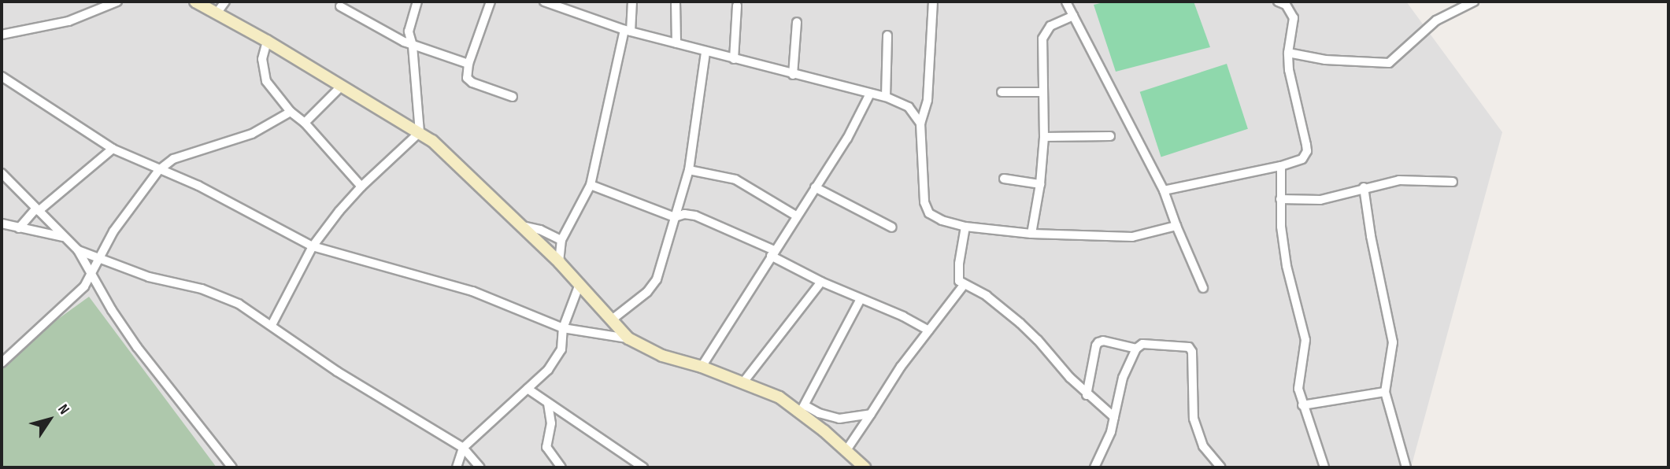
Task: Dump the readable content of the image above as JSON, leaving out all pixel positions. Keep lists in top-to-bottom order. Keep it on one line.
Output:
{"north":"top right"}
